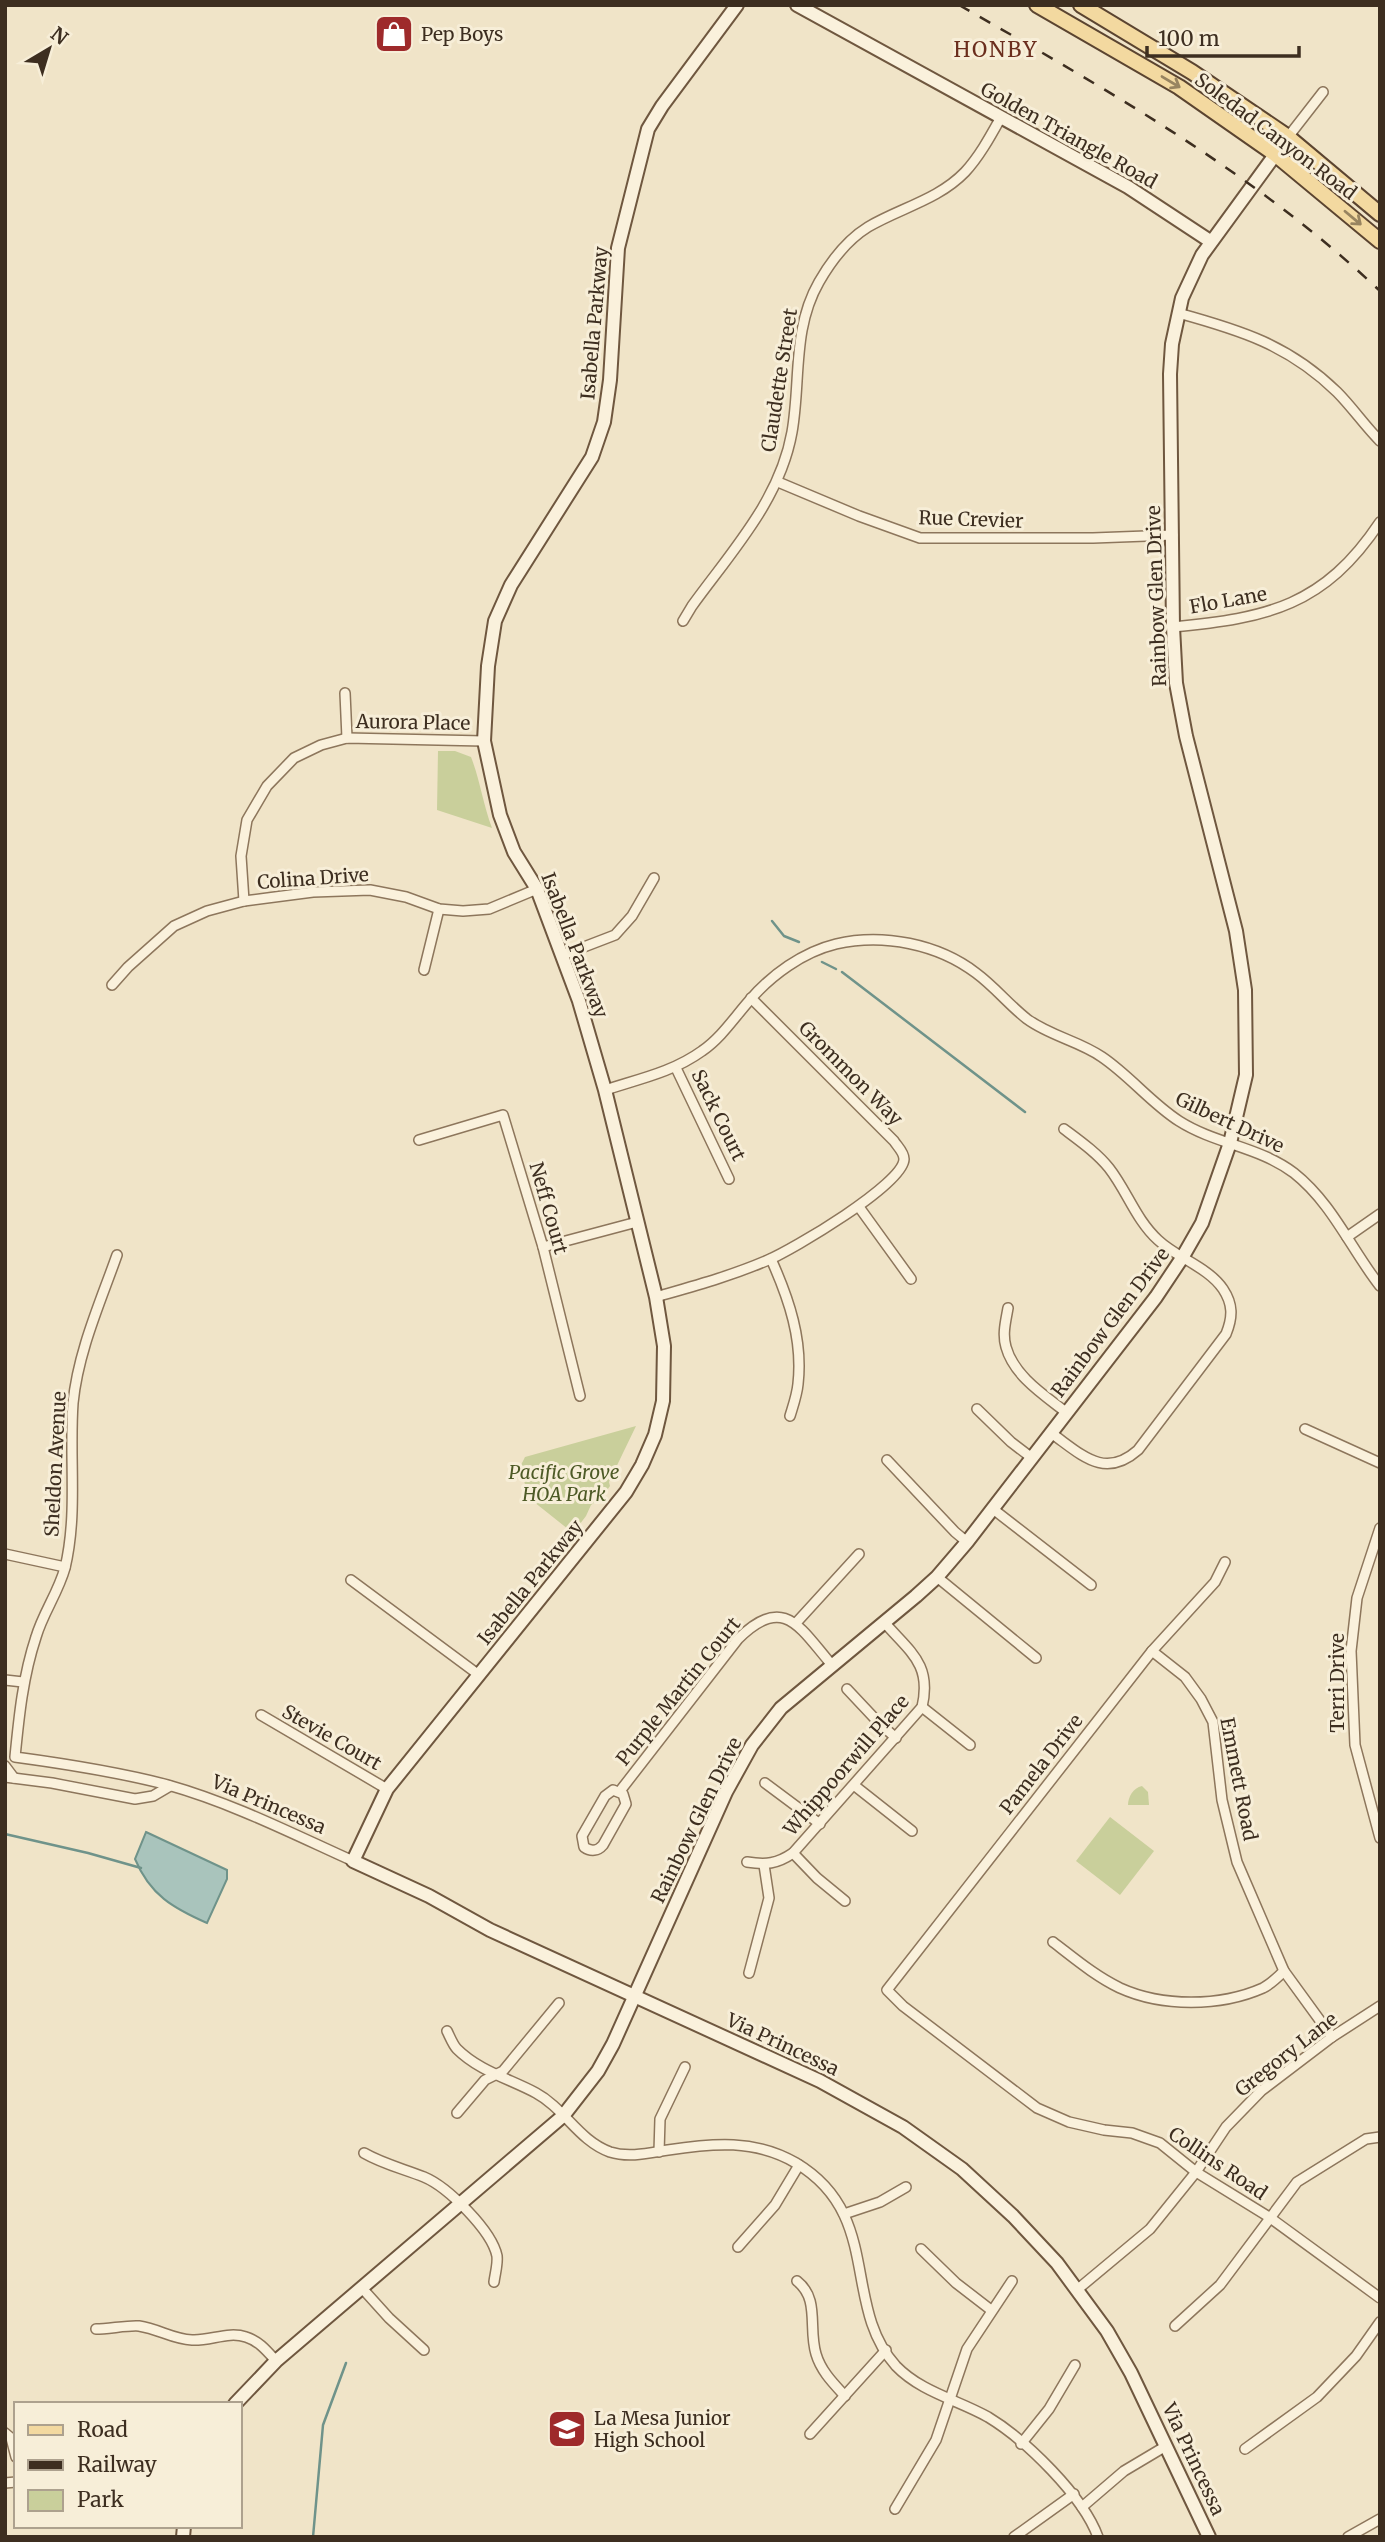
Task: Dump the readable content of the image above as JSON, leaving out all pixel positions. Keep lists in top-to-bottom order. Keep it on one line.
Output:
{"streets":{"main road":["Soledad Canyon Road"],"street":["Golden Triangle Road","Isabella Parkway","Claudette Street","Rue Crevier","Rainbow Glen Drive","Flo Lane","Aurora Place","Colina Drive","Grommon Way","Sack Court","Gilbert Drive","Neff Court","Sheldon Avenue","Terri Drive","Purple Martin Court","Stevie Court","Pamela Drive","Whippoorwill Place","Emmett Road","Via Princessa","Gregory Lane","Collins Road"]},"crossings":[["Golden Triangle Road","Claudette Street"],["Golden Triangle Road","Rainbow Glen Drive"],["Soledad Canyon Road","Rainbow Glen Drive"],["Isabella Parkway","Aurora Place"],["Isabella Parkway","Colina Drive"],["Isabella Parkway","Grommon Way"],["Isabella Parkway","Gilbert Drive"],["Isabella Parkway","Stevie Court"],["Isabella Parkway","Via Princessa"],["Claudette Street","Rue Crevier"],["Rue Crevier","Rainbow Glen Drive"],["Rainbow Glen Drive","Flo Lane"],["Rainbow Glen Drive","Gilbert Drive"],["Rainbow Glen Drive","Whippoorwill Place"],["Rainbow Glen Drive","Via Princessa"],["Aurora Place","Colina Drive"],["Grommon Way","Gilbert Drive"],["Sack Court","Gilbert Drive"],["Sheldon Avenue","Via Princessa"],["Pamela Drive","Emmett Road"],["Pamela Drive","Collins Road"],["Emmett Road","Gregory Lane"],["Via Princessa","Gregory Lane"],["Gregory Lane","Collins Road"]],"districts":["HONBY"],"parks":["Pacific Grove HOA Park"],"places":{"shop":["Pep Boys"],"school or university":["La Mesa Junior High School"]},"legend":["Road","Railway","Park"],"scale_bar":"100 m","north":"top right"}
